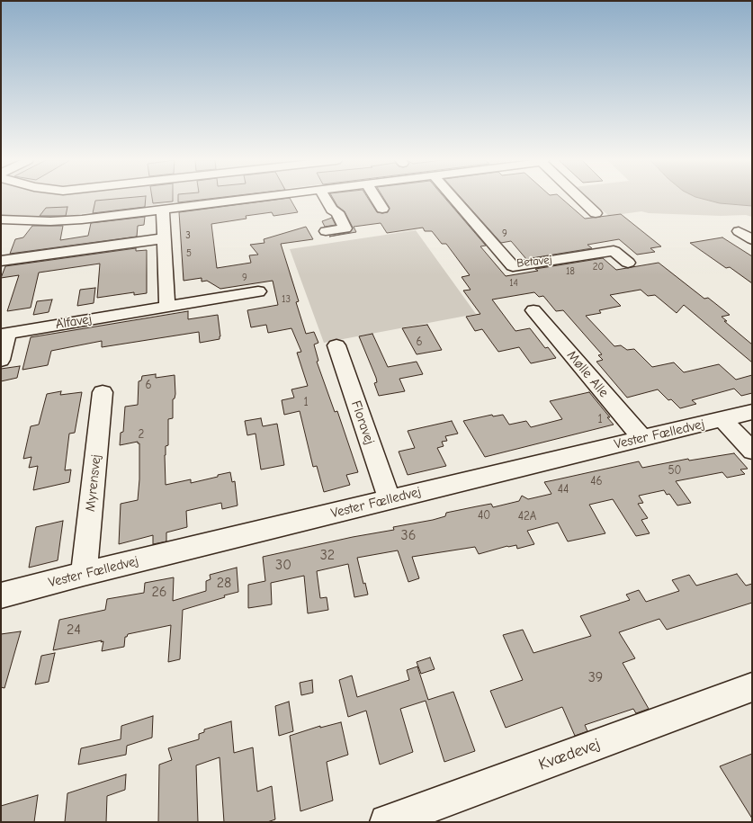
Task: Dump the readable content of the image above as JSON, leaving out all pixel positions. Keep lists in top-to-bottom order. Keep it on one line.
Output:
{"streets":{"street":["Betavej","Alfavej","Mølle Alle","Floravej","Vester Fælledvej","Myrensvej","Kvædevej"]},"crossings":[["Mølle Alle","Vester Fælledvej"],["Floravej","Vester Fælledvej"],["Vester Fælledvej","Myrensvej"]],"house_numbers":["9","3","5","20","18","9","14","13","6","6","1","1","2","50","46","44","40","42A","36","32","30","28","26","24","39"]}
